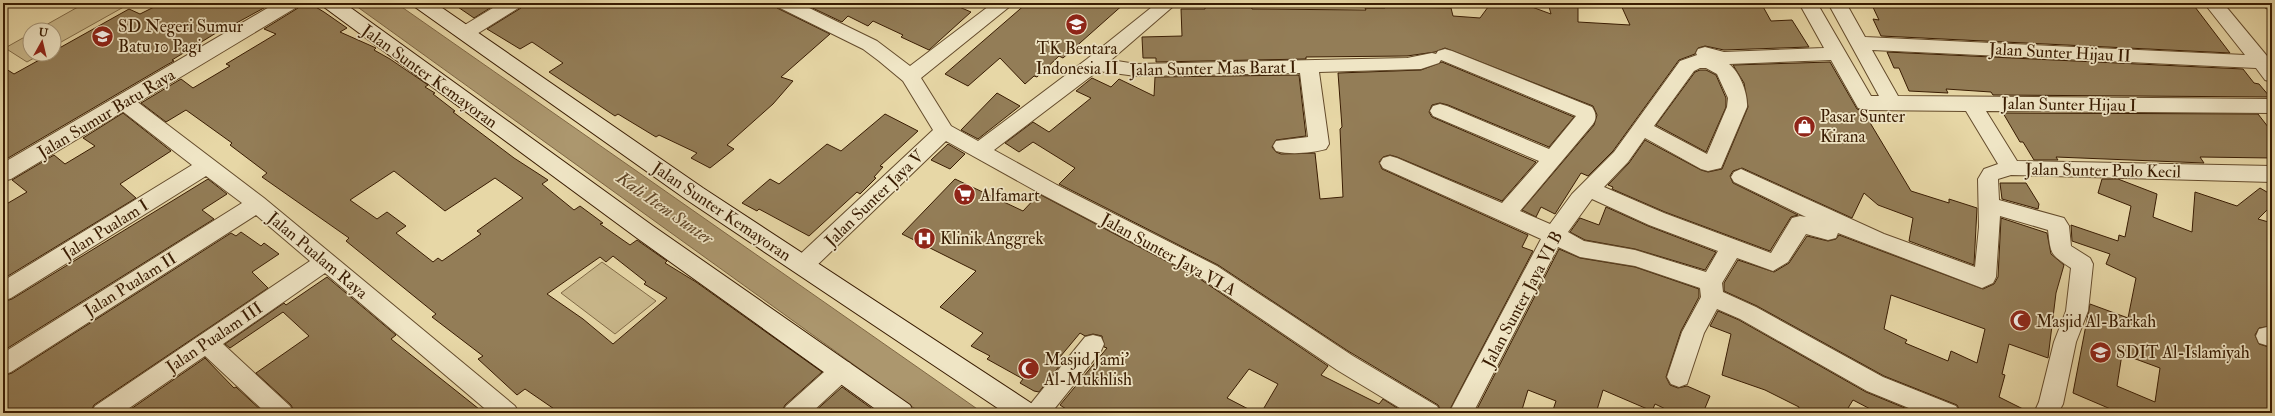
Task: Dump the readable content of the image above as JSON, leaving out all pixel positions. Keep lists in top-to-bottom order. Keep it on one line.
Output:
{"streets":{"main road":["Jalan Sunter Kemayoran","Jalan Sumur Batu Raya"],"street":["Jalan Sunter Hijau II","Jalan Sunter Mas Barat I","Jalan Sunter Hijau I","Jalan Sunter Pulo Kecil","Jalan Sunter Jaya V","Jalan Pualam I","Jalan Sunter Jaya VI A","Jalan Pualam Raya","Jalan Pualam II","Jalan Sunter Jaya VI B","Jalan Pualam III"]},"crossings":[["Jalan Sunter Mas Barat I","Jalan Sunter Jaya VI A"],["Jalan Sunter Kemayoran","Jalan Sunter Jaya V"],["Jalan Sunter Hijau I","Jalan Sunter Pulo Kecil"],["Jalan Sumur Batu Raya","Jalan Pualam Raya"],["Jalan Sunter Jaya V","Jalan Sunter Jaya VI A"],["Jalan Pualam I","Jalan Pualam Raya"],["Jalan Pualam Raya","Jalan Pualam II"],["Jalan Pualam Raya","Jalan Pualam III"]],"water":["Kali Item Sunter"],"places":{"school or university":["TK Bentara Indonesia II","SD Negeri Sumur Batu 10 Pagi","SDIT Al-Islamiyah"],"shop":["Pasar Sunter Kirana"],"supermarket":["Alfamart"],"hospital":["Klinik Anggrek"],"mosque":["Masjid Al-Barkah","Masjid Jami' Al-Mukhlish"]},"north":"top"}
